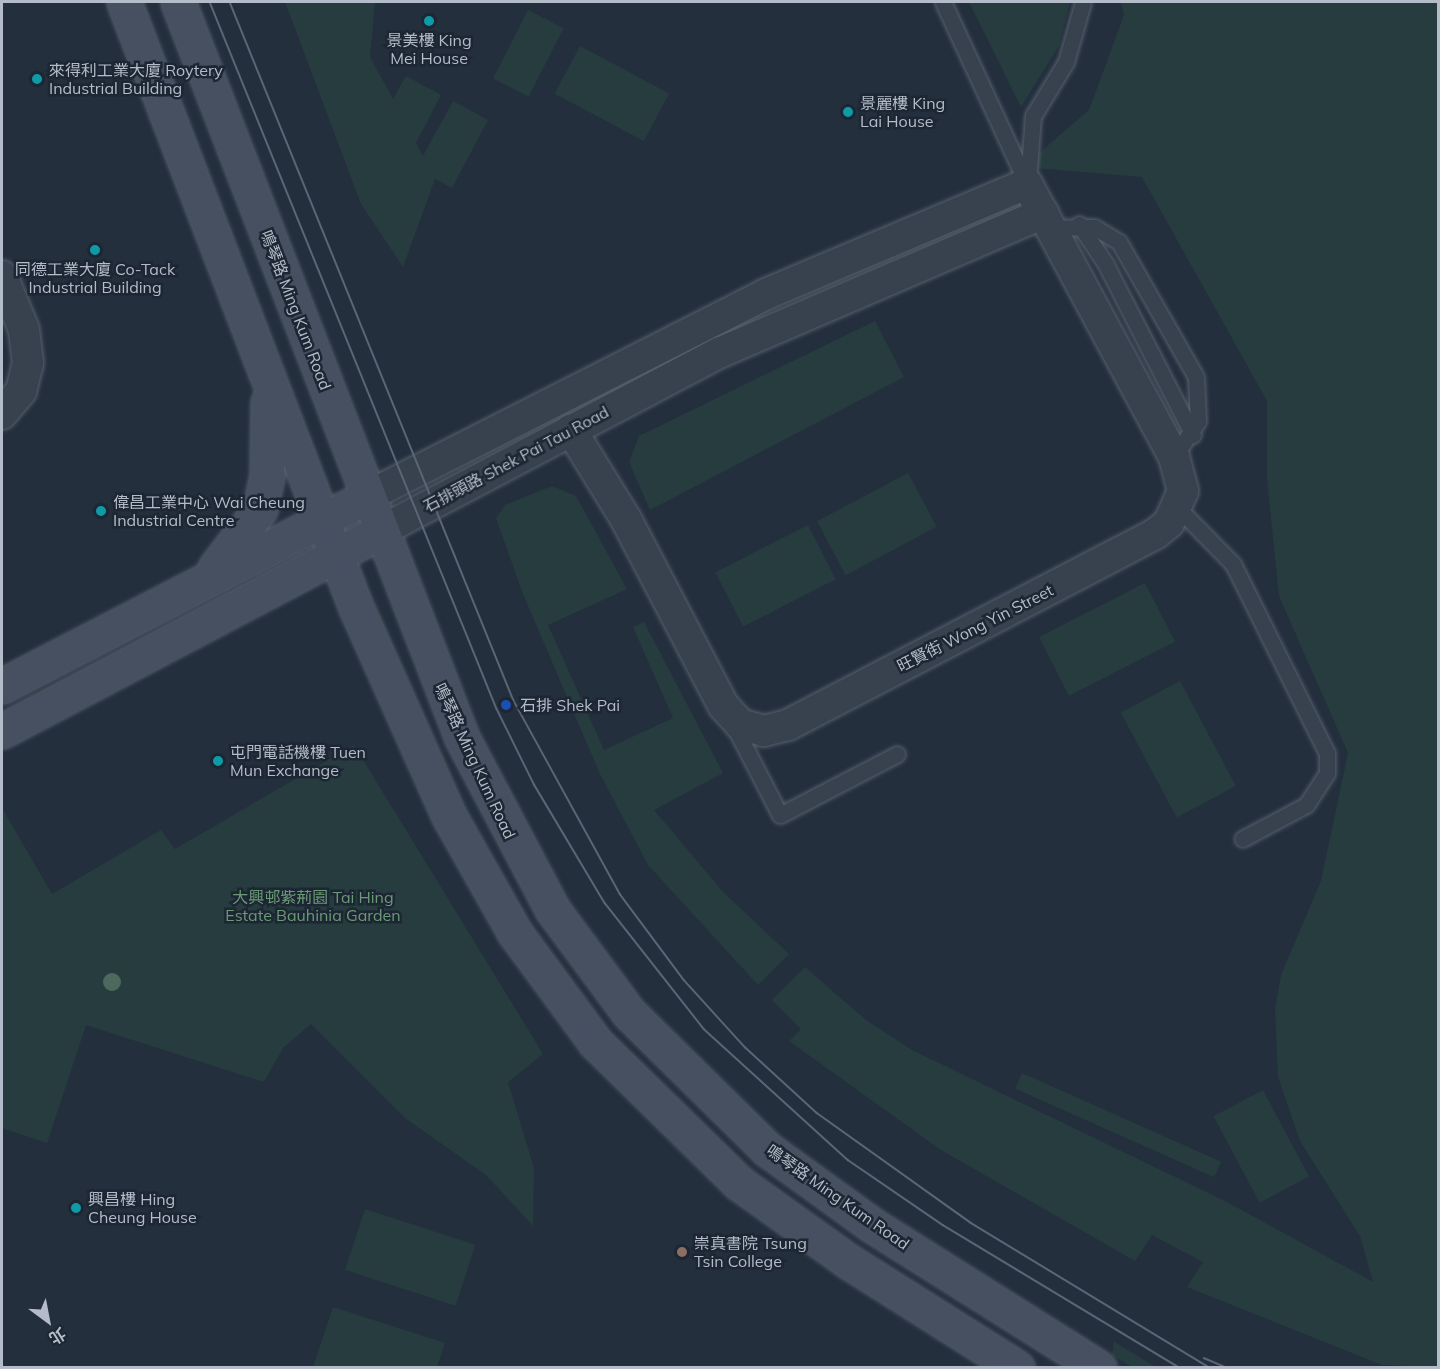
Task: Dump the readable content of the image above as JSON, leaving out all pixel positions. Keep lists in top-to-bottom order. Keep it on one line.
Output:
{"streets":{"main road":["鳴琴路 Ming Kum Road","石排頭路 Shek Pai Tau Road"],"street":["旺賢街 Wong Yin Street"]},"crossings":[["鳴琴路 Ming Kum Road","石排頭路 Shek Pai Tau Road"],["石排頭路 Shek Pai Tau Road","旺賢街 Wong Yin Street"]],"parks":["大興邨紫荊園 Tai Hing Estate Bauhinia Garden"],"places":["景美樓 King Mei House","來得利工業大廈 Roytery Industrial Building","景麗樓 King Lai House","同德工業大廈 Co-Tack Industrial Building","偉昌工業中心 Wai Cheung Industrial Centre","石排 Shek Pai","屯門電話機樓 Tuen Mun Exchange","興昌樓 Hing Cheung House","崇真書院 Tsung Tsin College"],"north":"bottom right"}
